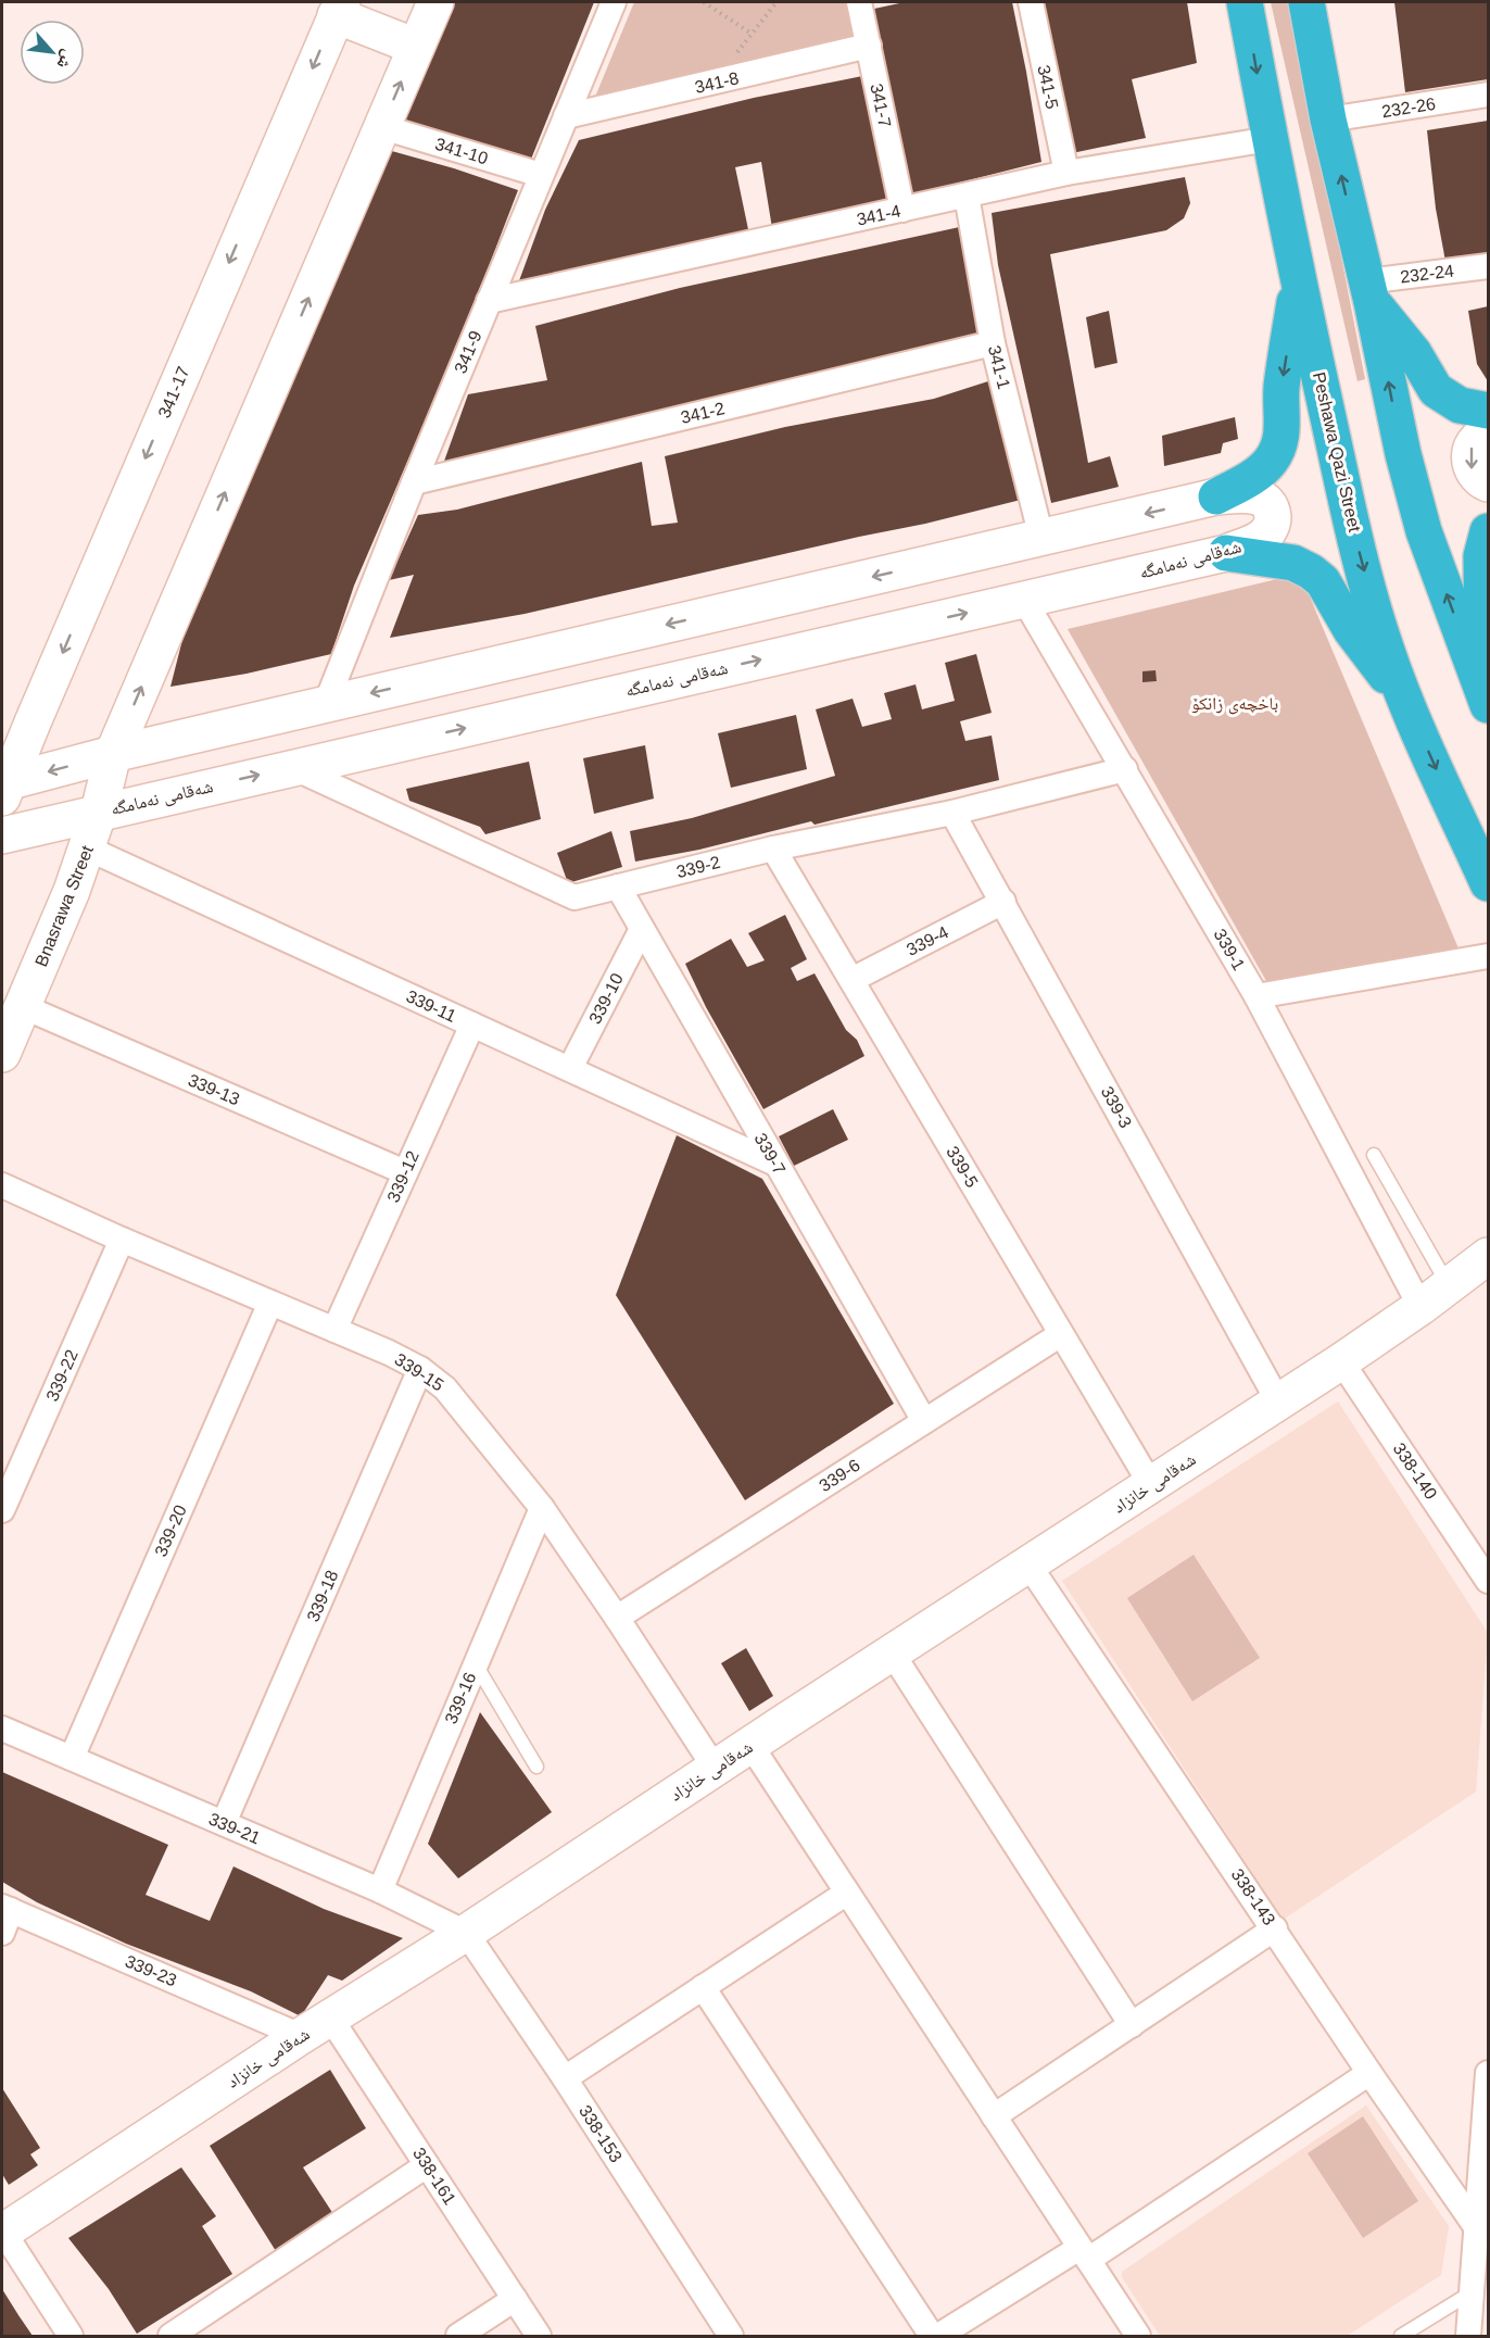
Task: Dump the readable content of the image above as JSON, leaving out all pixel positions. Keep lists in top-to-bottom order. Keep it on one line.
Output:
{"streets":{"highway":["Peshawa Qazi Street"],"street":["341-8","341-5","341-7","232-26","341-10","341-4","232-24","341-9","341-1","341-17","341-2","شەقامی نەمامگە","339-2","Bnasrawa Street","339-4","339-1","339-10","339-11","339-13","339-3","339-7","339-5","339-12","339-15","339-22","338-140","339-6","شەقامی خانزاد","339-20","339-18","339-16","339-21","338-143","339-23","338-153","338-161"]},"crossings":[["341-8","341-7"],["341-8","341-9"],["341-5","341-4"],["341-7","341-4"],["341-10","341-9"],["341-4","341-9"],["341-4","341-1"],["341-4","Peshawa Qazi Street"],["341-9","341-2"],["341-9","شەقامی نەمامگە"],["341-1","341-2"],["341-1","شەقامی نەمامگە"],["341-17","شەقامی نەمامگە"],["شەقامی نەمامگە","339-2"],["شەقامی نەمامگە","Bnasrawa Street"],["شەقامی نەمامگە","339-1"],["339-2","339-1"],["339-2","339-3"],["339-2","339-7"],["339-2","339-5"],["Bnasrawa Street","339-11"],["Bnasrawa Street","339-13"],["339-4","339-3"],["339-4","339-5"],["339-1","شەقامی خانزاد"],["339-10","339-11"],["339-10","339-7"],["339-11","339-7"],["339-11","339-12"],["339-13","339-12"],["339-3","شەقامی خانزاد"],["339-7","339-6"],["339-5","339-6"],["339-5","شەقامی خانزاد"],["339-12","339-15"],["339-15","339-22"],["339-15","339-6"],["339-15","شەقامی خانزاد"],["339-15","339-20"],["339-15","339-18"],["339-15","339-16"],["338-140","شەقامی خانزاد"],["شەقامی خانزاد","339-21"],["شەقامی خانزاد","338-143"],["شەقامی خانزاد","339-23"],["شەقامی خانزاد","338-153"],["شەقامی خانزاد","338-161"],["339-20","339-21"],["339-18","339-21"],["339-16","339-21"],["339-21","338-153"]],"parks":["باخچەی زانکۆ"],"north":"bottom right"}
